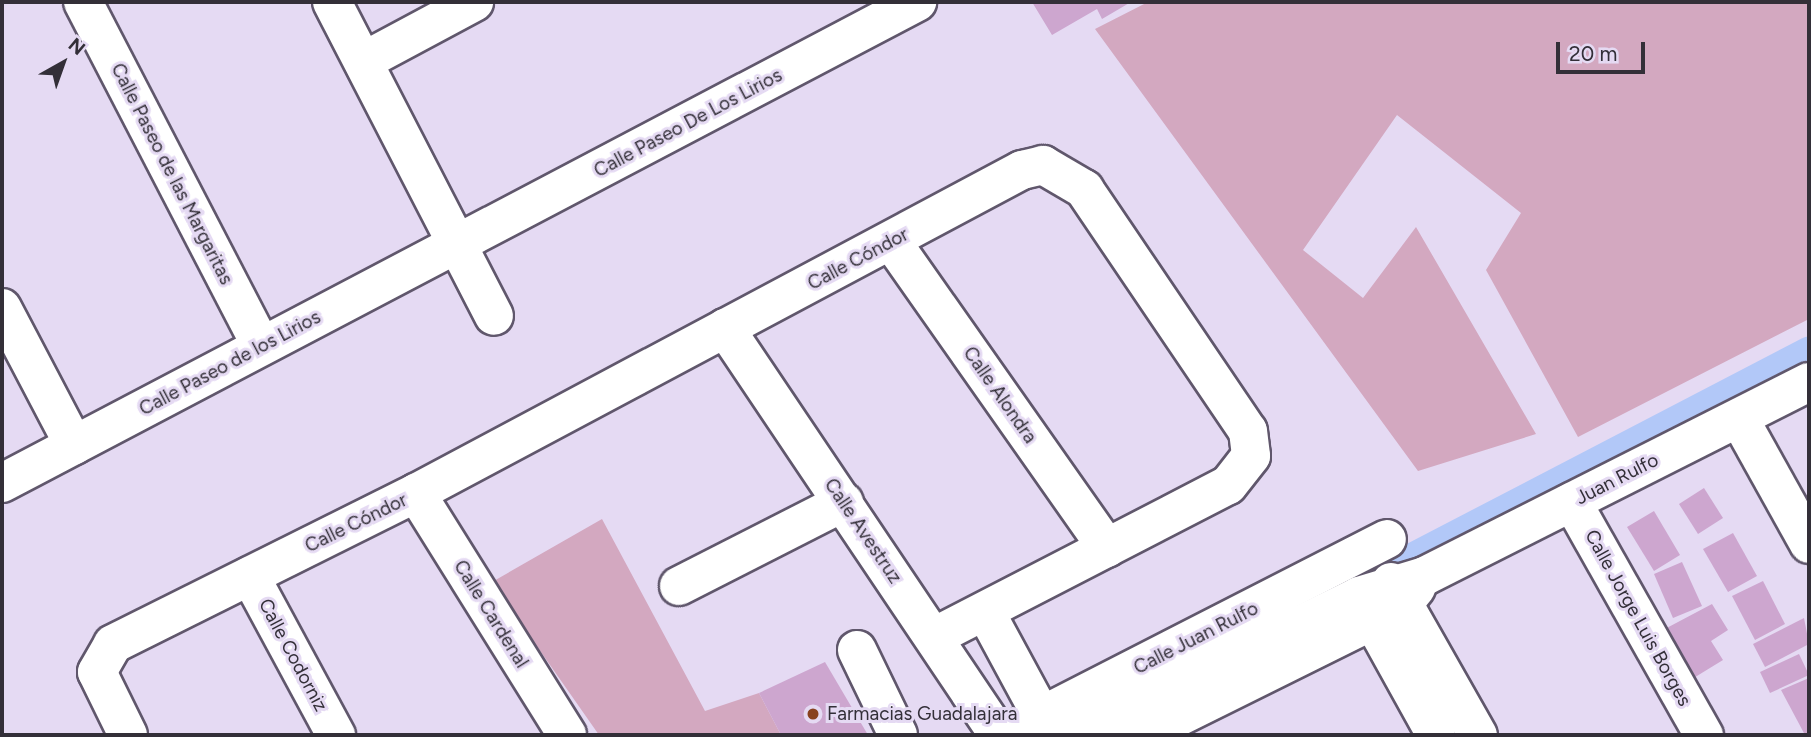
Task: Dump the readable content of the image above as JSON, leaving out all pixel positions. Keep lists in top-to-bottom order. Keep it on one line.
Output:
{"streets":{"street":["Calle Paseo De Los Lirios","Calle Paseo de las Margaritas","Calle Cóndor","Calle Paseo de los Lirios","Calle Alondra","Juan Rulfo","Calle Avestruz","Calle Cardenal","Calle Jorge Luis Borges","Calle Juan Rulfo","Calle Codorniz"]},"crossings":[["Calle Paseo De Los Lirios","Calle Paseo de los Lirios"],["Calle Paseo de las Margaritas","Calle Paseo de los Lirios"],["Calle Cóndor","Calle Alondra"],["Calle Cóndor","Calle Avestruz"],["Calle Cóndor","Calle Cardenal"],["Calle Cóndor","Calle Codorniz"],["Juan Rulfo","Calle Jorge Luis Borges"],["Juan Rulfo","Calle Juan Rulfo"]],"places":["Farmacias Guadalajara"],"scale_bar":"20 m","north":"top right"}
